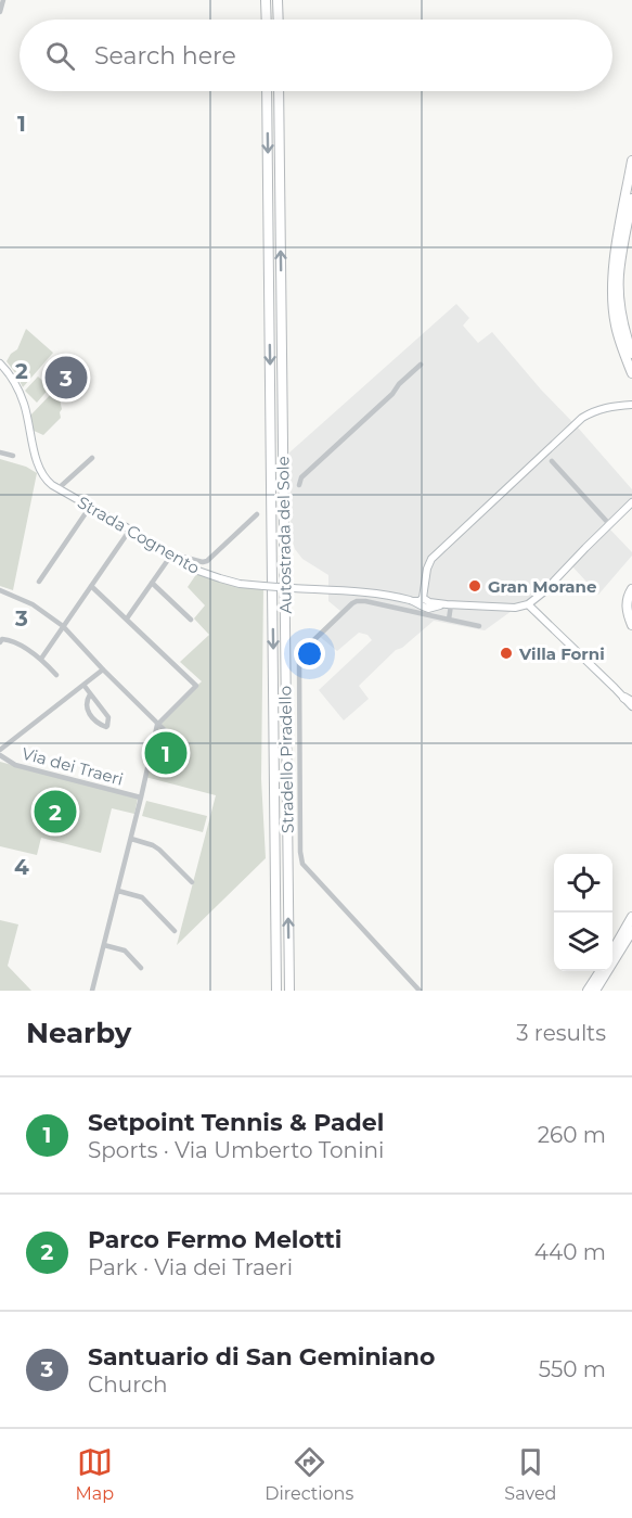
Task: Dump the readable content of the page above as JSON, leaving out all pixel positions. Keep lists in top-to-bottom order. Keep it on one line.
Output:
{"streets":{"highway":["Autostrada del Sole"],"street":["Strada Cognento","Stradello Piradello","Via dei Traeri"]},"places":["Gran Morane","Villa Forni"],"page":{"search":"Search here","pins":["3","1","2"],"heading":["Nearby","3 results"],"list":[{"mark":"1","name":"Setpoint Tennis & Padel","note":"Sports · Via Umberto Tonini","value":"260 m"},{"mark":"2","name":"Parco Fermo Melotti","note":"Park · Via dei Traeri","value":"440 m"},{"mark":"3","name":"Santuario di San Geminiano","note":"Church","value":"550 m"}],"nav":["Map","Directions","Saved"]},"grid":{"rows":["1","2","3","4"]}}
